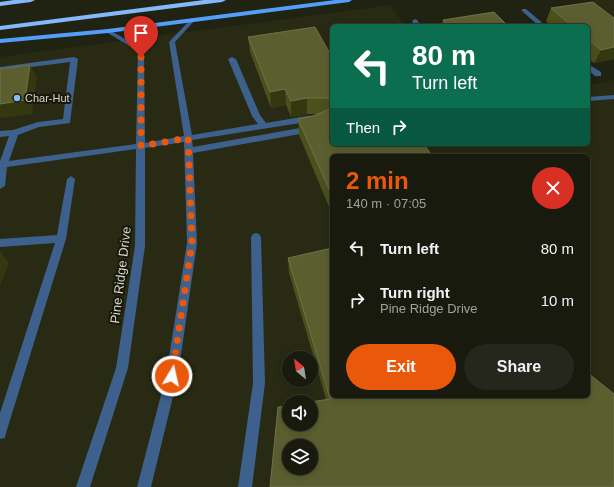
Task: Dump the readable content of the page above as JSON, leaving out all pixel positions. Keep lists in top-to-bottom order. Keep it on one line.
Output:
{"streets":{"street":["Pine Ridge Drive"]},"places":["Char-Hut"],"north":"top left","page":{"turn":["80 m","Turn left"],"then":"Then","heading":["2 min","140 m · 07:05"],"list":[{"name":"Turn left","value":"80 m"},{"name":"Turn right","note":"Pine Ridge Drive","value":"10 m"}],"buttons":["Exit","Share"]}}
